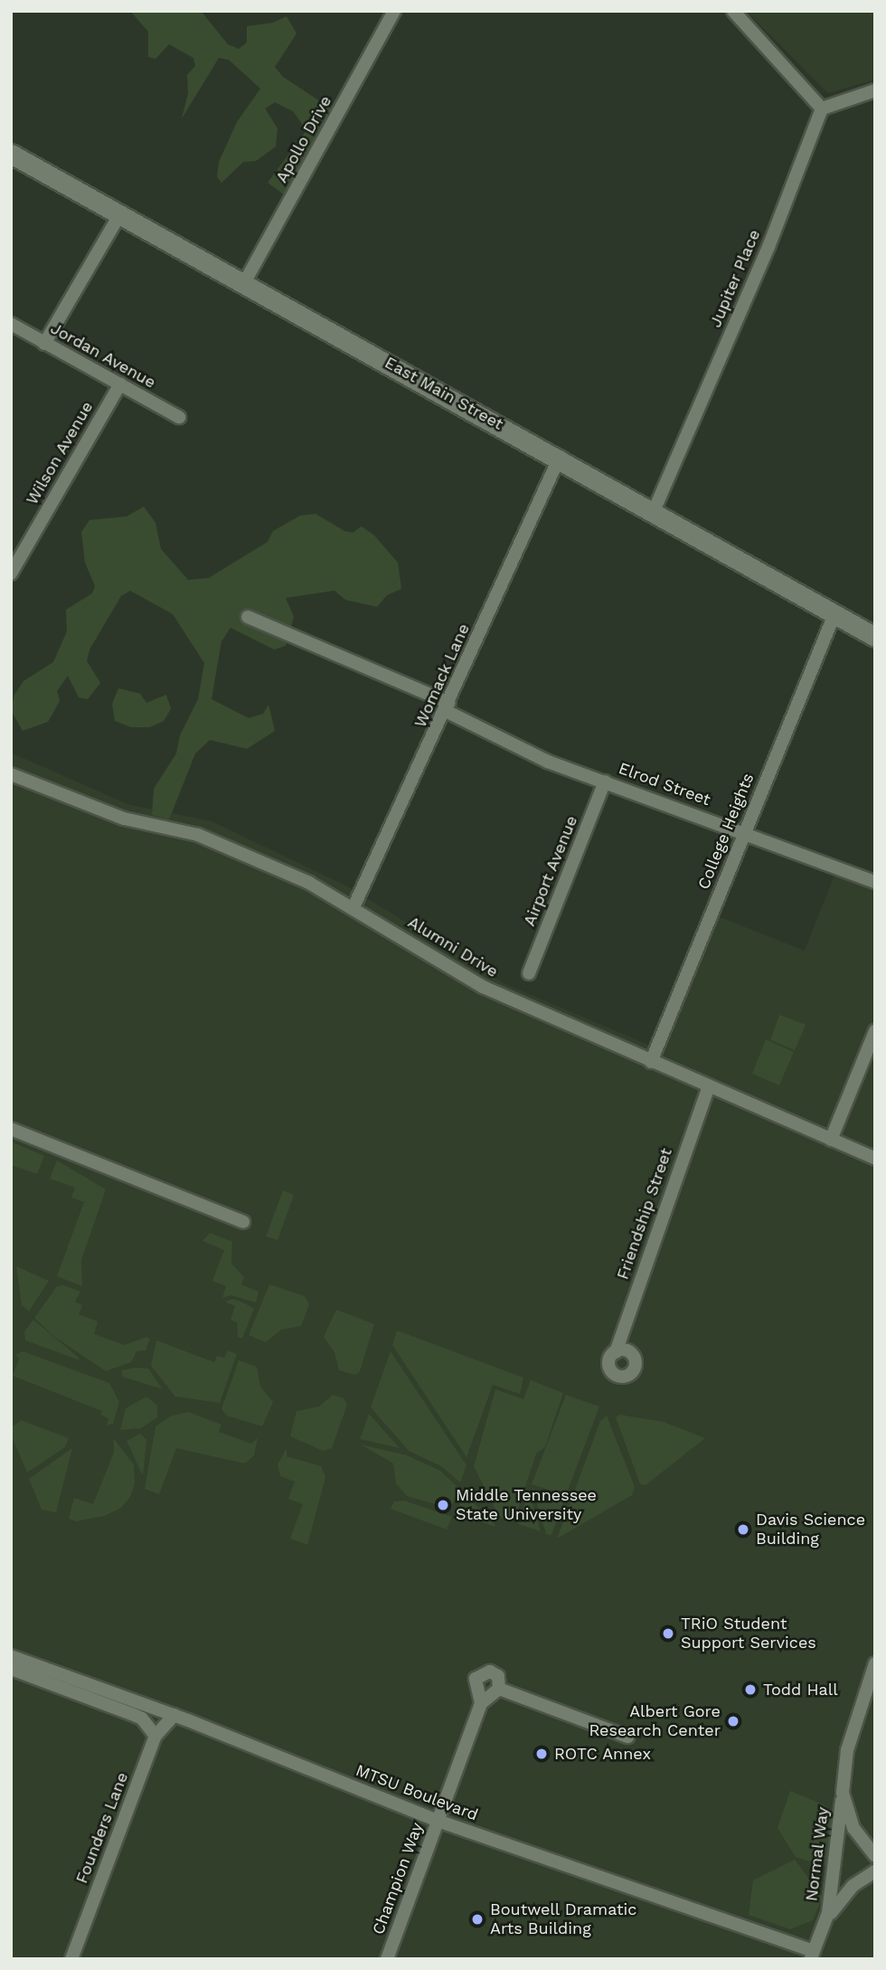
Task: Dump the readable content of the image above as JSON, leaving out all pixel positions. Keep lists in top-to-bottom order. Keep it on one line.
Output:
{"streets":{"street":["Apollo Drive","Jupiter Place","Jordan Avenue","East Main Street","Wilson Avenue","Womack Lane","Elrod Street","College Heights","Airport Avenue","Alumni Drive","Friendship Street","MTSU Boulevard","Founders Lane","Normal Way","Champion Way"]},"crossings":[["Apollo Drive","East Main Street"],["Jupiter Place","East Main Street"],["Jordan Avenue","Wilson Avenue"],["East Main Street","Womack Lane"],["East Main Street","College Heights"],["Womack Lane","Elrod Street"],["Womack Lane","Alumni Drive"],["Elrod Street","College Heights"],["Elrod Street","Airport Avenue"],["College Heights","Alumni Drive"],["Alumni Drive","Friendship Street"],["MTSU Boulevard","Founders Lane"],["MTSU Boulevard","Normal Way"],["MTSU Boulevard","Champion Way"]],"places":["Middle Tennessee State University","Davis Science Building","TRiO Student Support Services","Todd Hall","Albert Gore Research Center","ROTC Annex","Boutwell Dramatic Arts Building"]}
